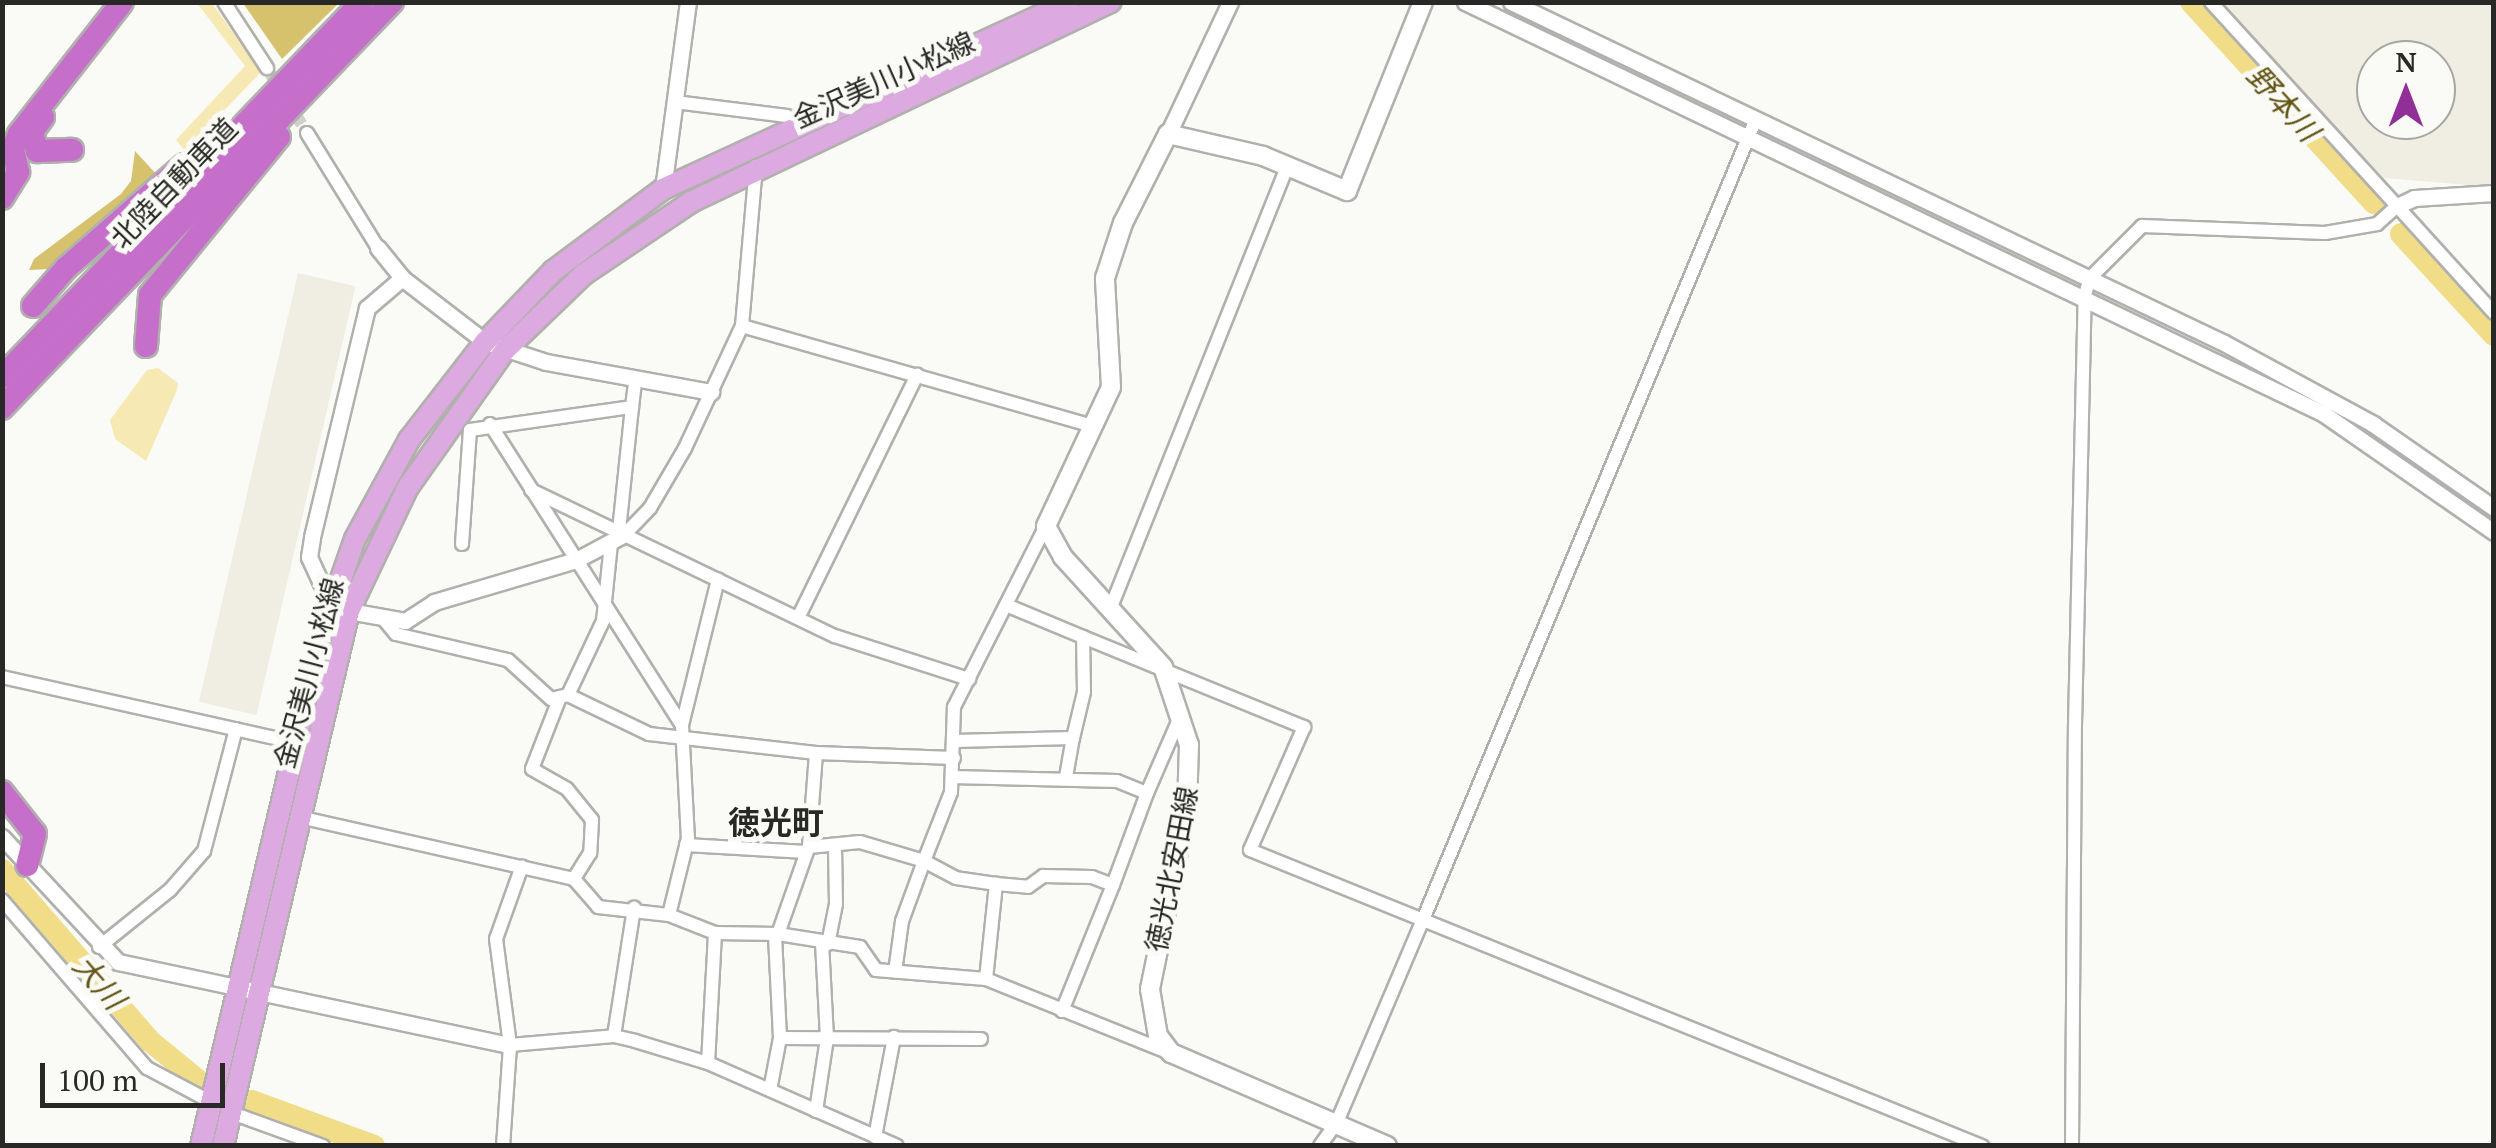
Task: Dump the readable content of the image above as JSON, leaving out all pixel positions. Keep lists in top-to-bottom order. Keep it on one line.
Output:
{"streets":{"highway":["北陸自動車道"],"main road":["金沢美川小松線","徳光北安田線"]},"districts":["徳光町"],"water":["野本川","大川"],"scale_bar":"100 m","north":"top"}
